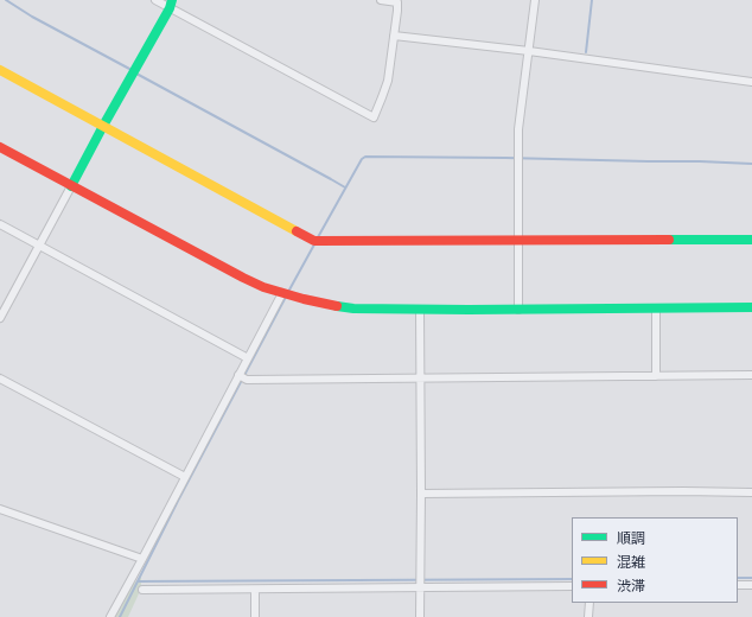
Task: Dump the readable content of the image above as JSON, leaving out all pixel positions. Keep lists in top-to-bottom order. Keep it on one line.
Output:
{"legend":["順調","混雑","渋滞"]}
